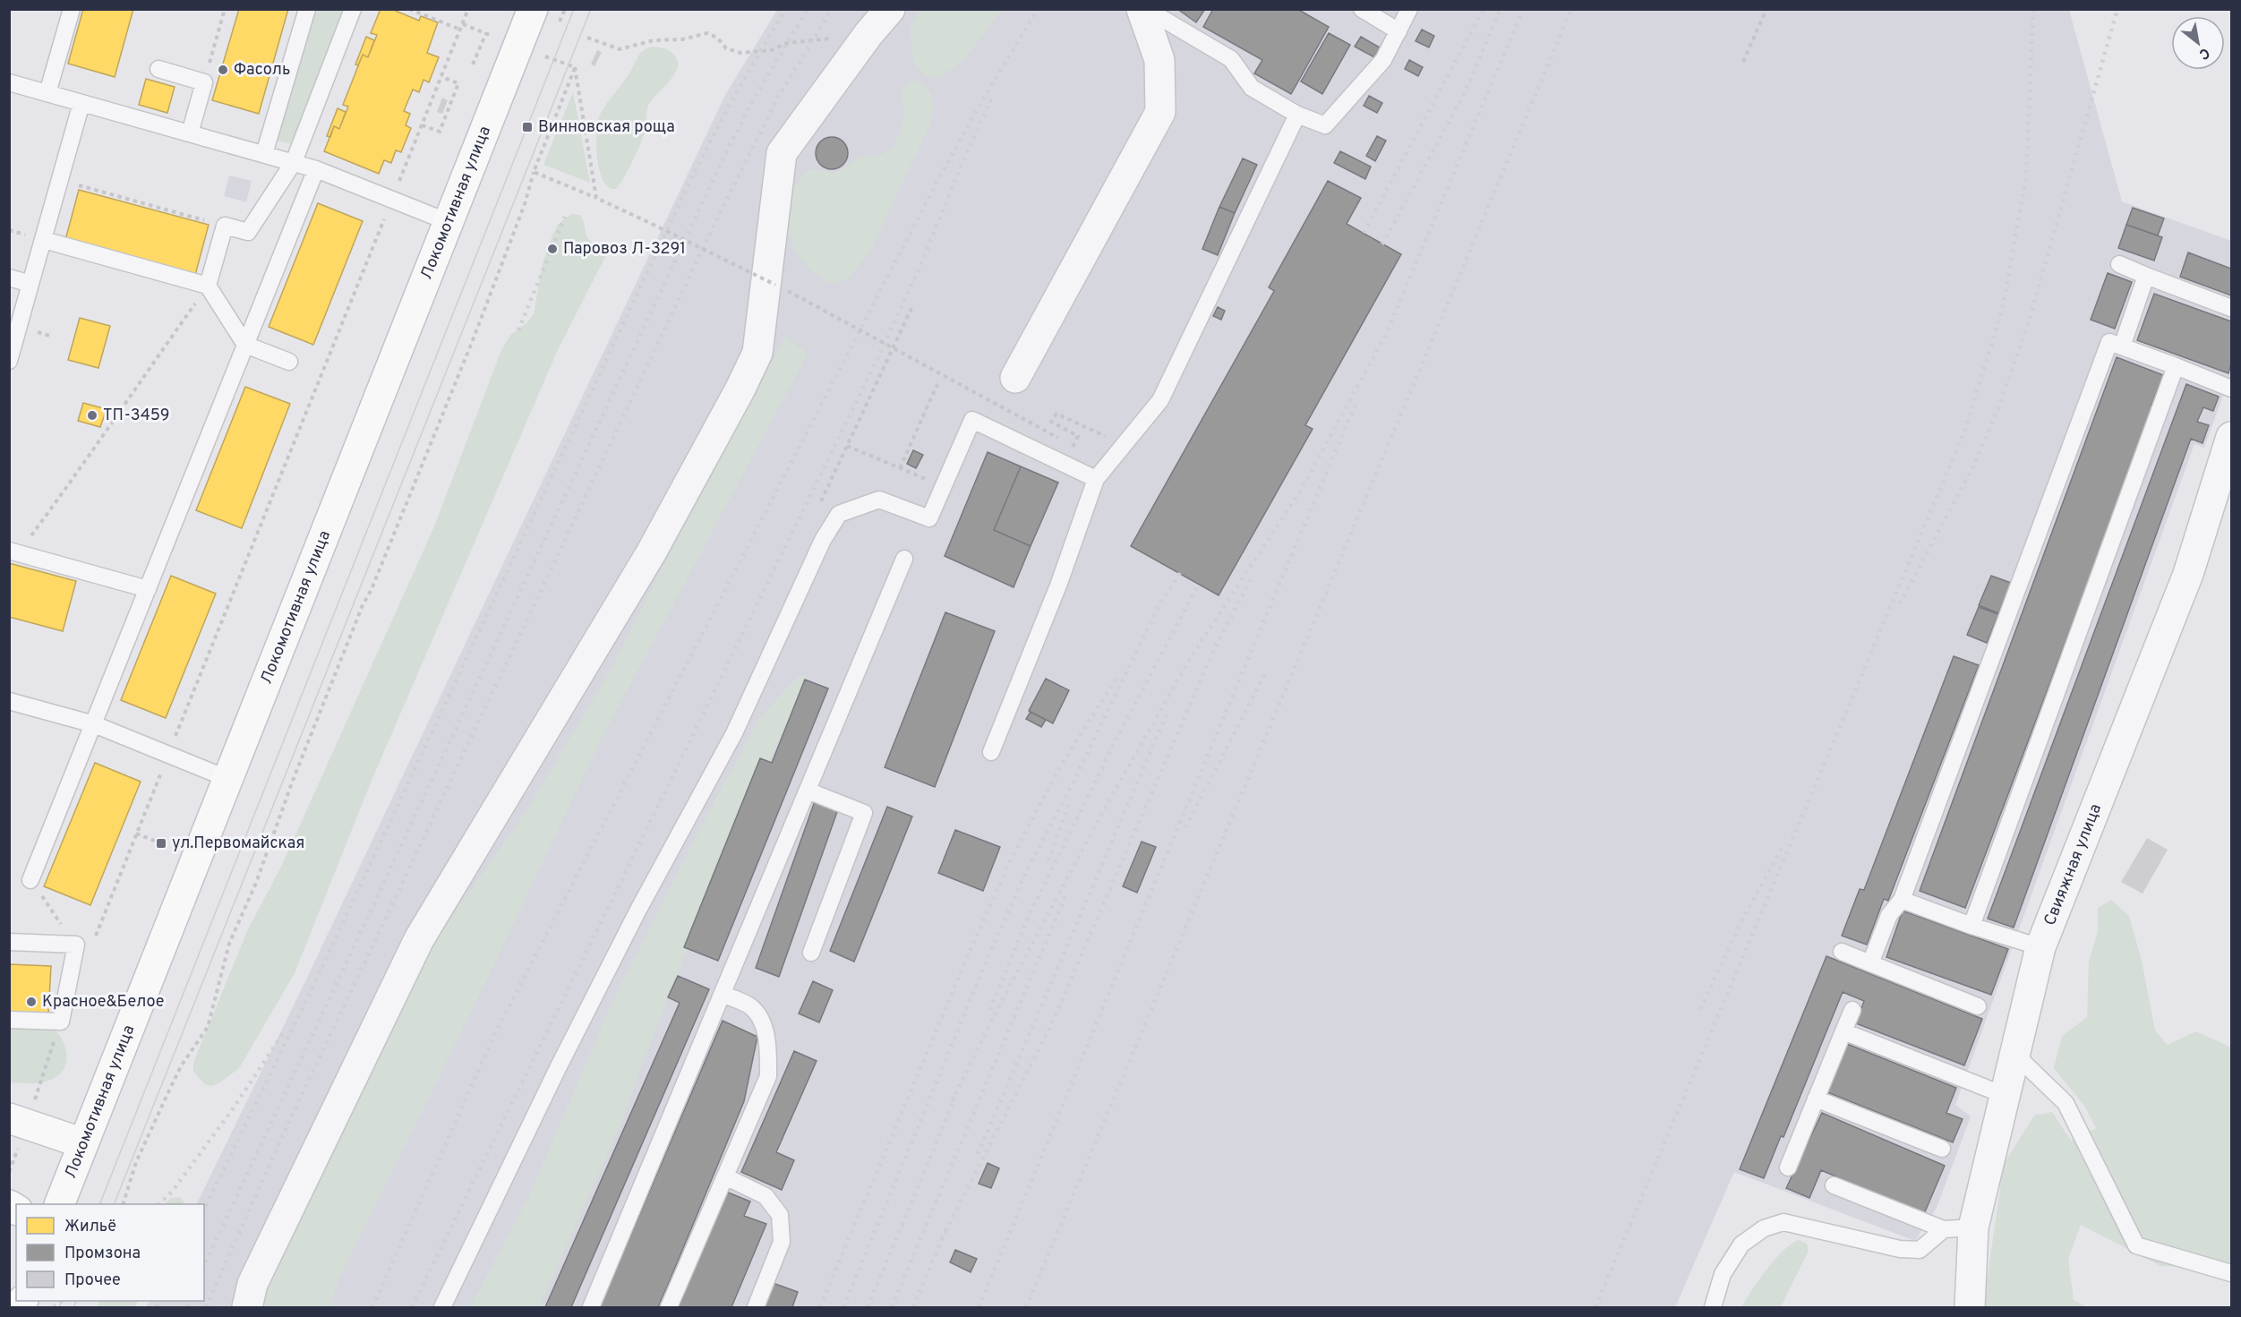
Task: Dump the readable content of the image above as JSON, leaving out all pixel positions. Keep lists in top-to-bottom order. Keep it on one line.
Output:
{"streets":{"main road":["Локомотивная улица"],"street":["Свияжная улица"]},"places":{"other":["Фасоль","Паровоз Л-3291","ТП-3459","Красное&Белое"],"transit":["Винновская роща","ул.Первомайская"]},"legend":["Жильё","Промзона","Прочее"],"north":"bottom right"}
